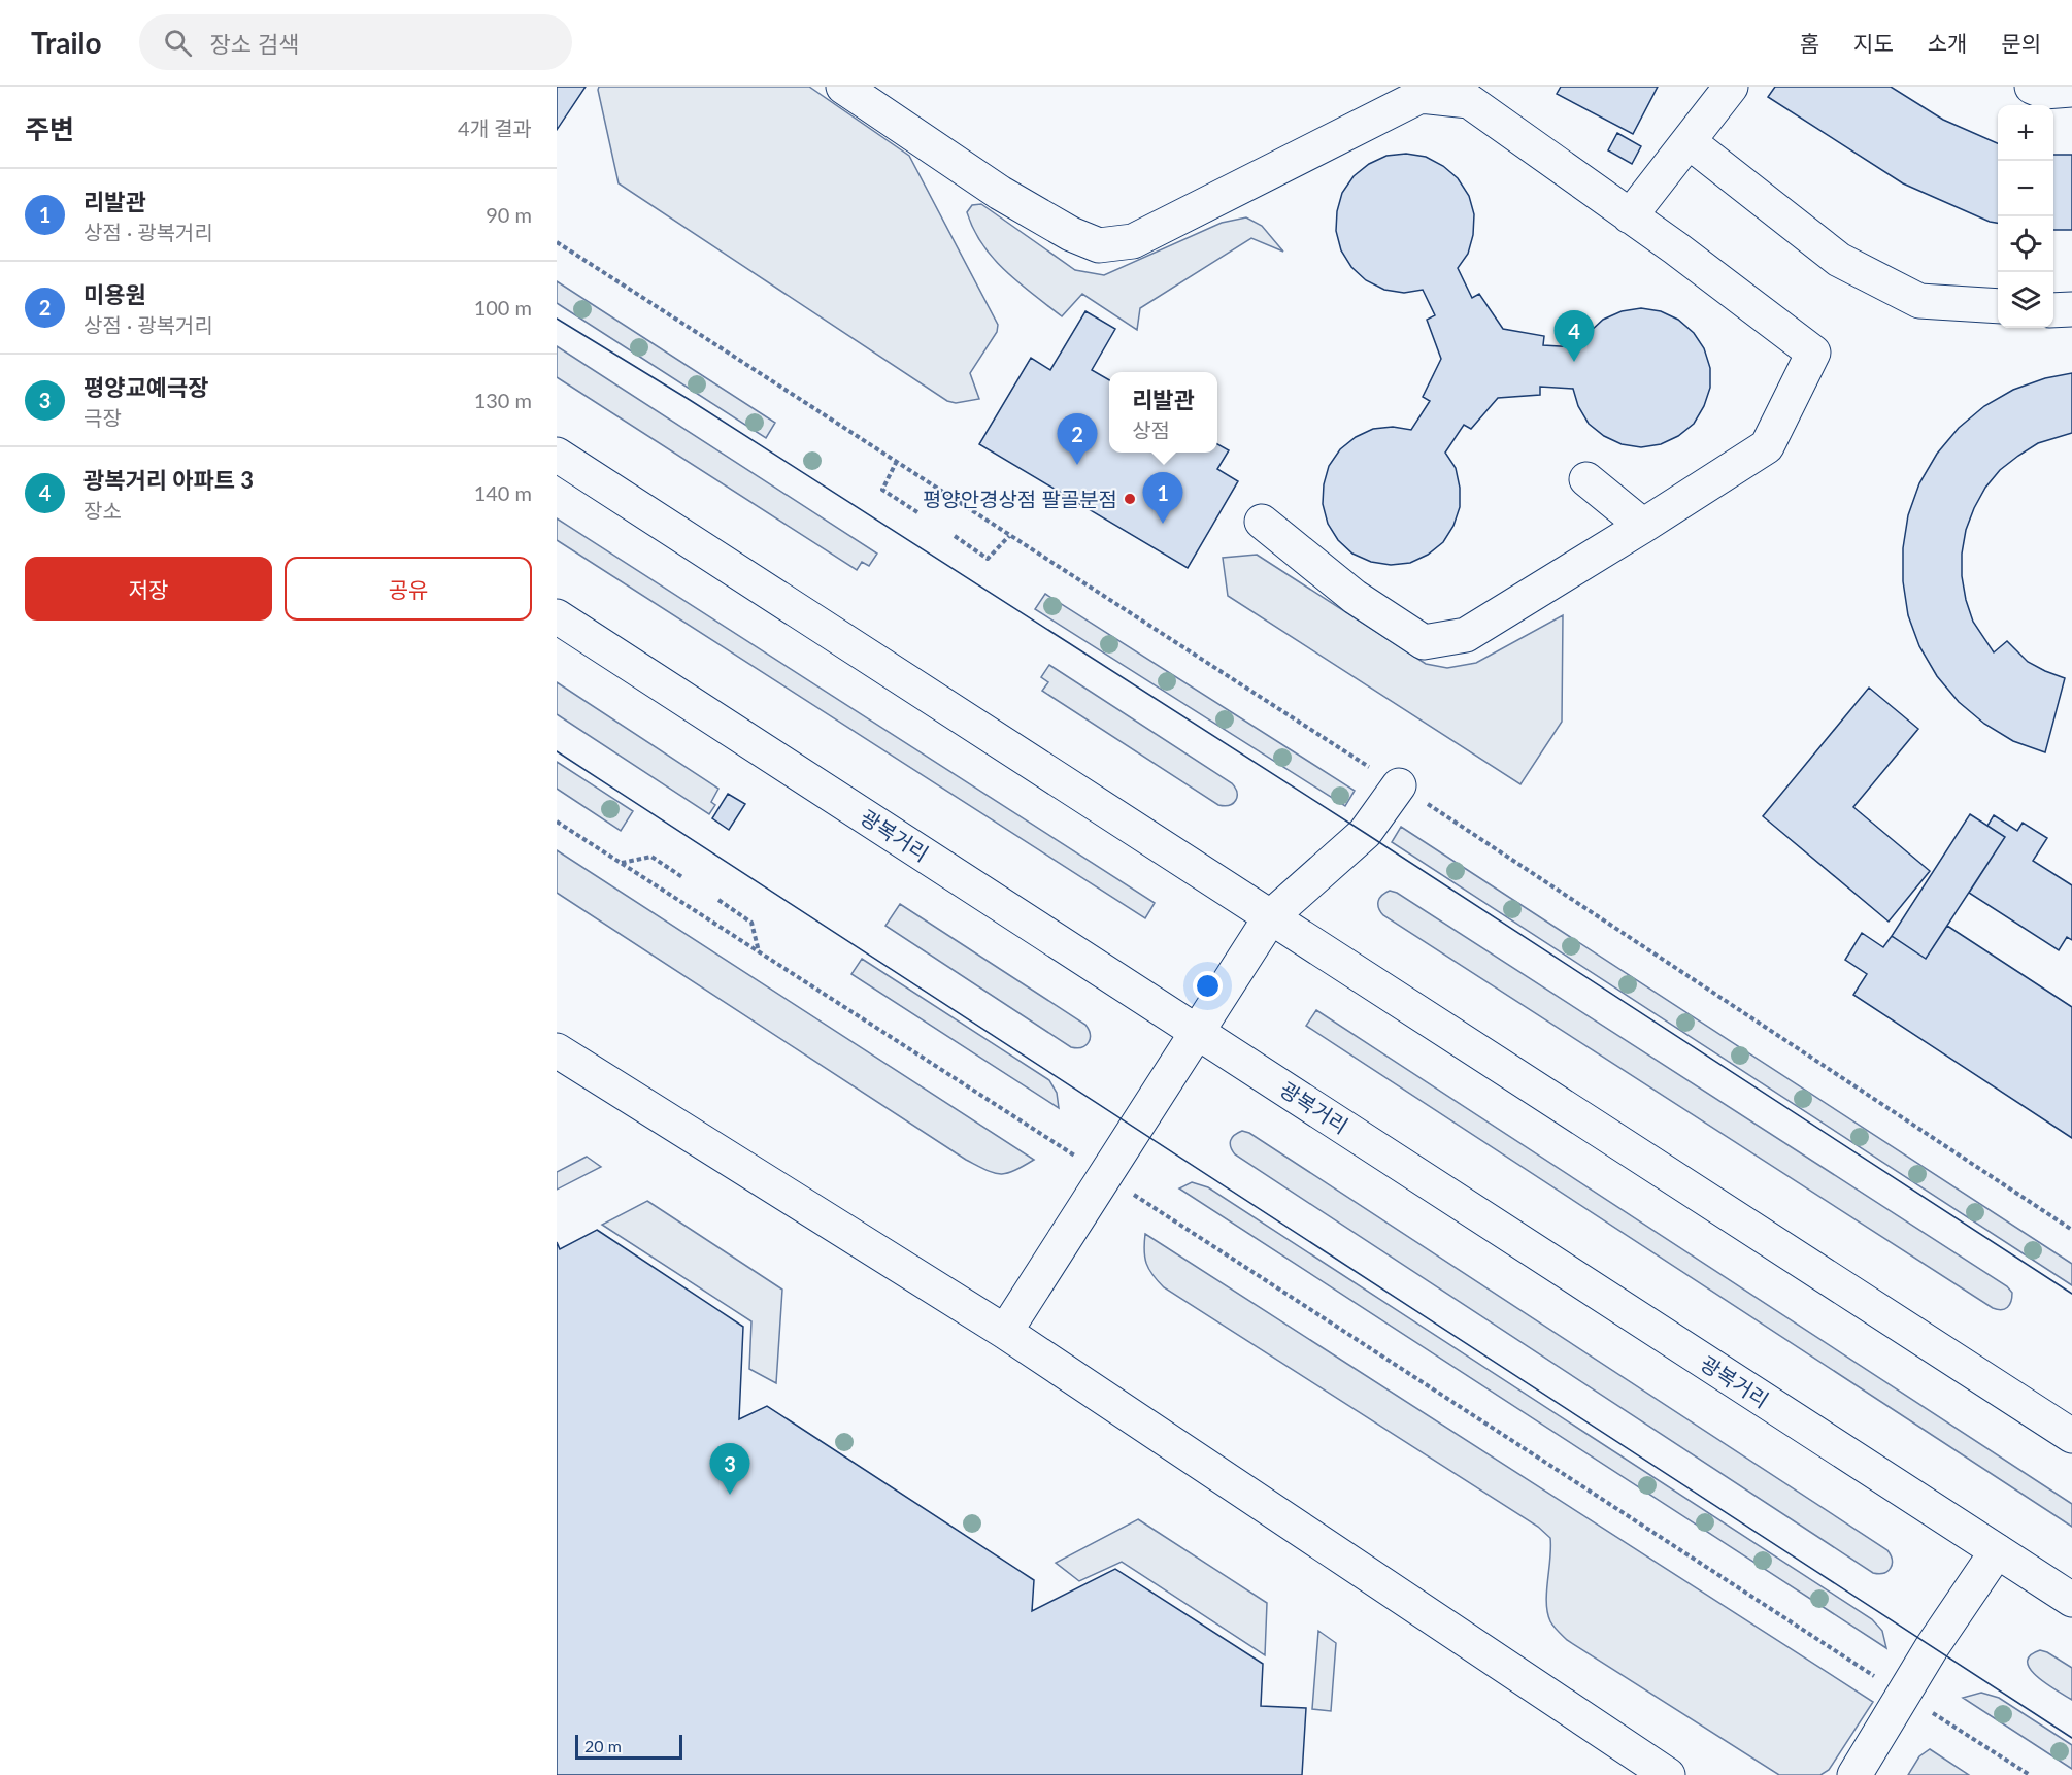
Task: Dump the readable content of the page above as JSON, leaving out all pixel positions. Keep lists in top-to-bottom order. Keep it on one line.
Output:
{"streets":{"main road":["광복거리"]},"places":["평양안경상점 팔골분점"],"scale_bar":"20 m","page":{"header":"Trailo","search":"장소 검색","nav":["홈","지도","소개","문의"],"heading":["주변","4개 결과"],"map_buttons":["+","−"],"list":[{"mark":"1","name":"리발관","note":"상점 · 광복거리","value":"90 m"},{"mark":"2","name":"미용원","note":"상점 · 광복거리","value":"100 m"},{"mark":"3","name":"평양교예극장","note":"극장","value":"130 m"},{"mark":"4","name":"광복거리 아파트 3","note":"장소","value":"140 m"}],"pins":["4","2","1","3"],"popup":["리발관","상점"],"buttons":["저장","공유"],"scale":"20 m"}}
